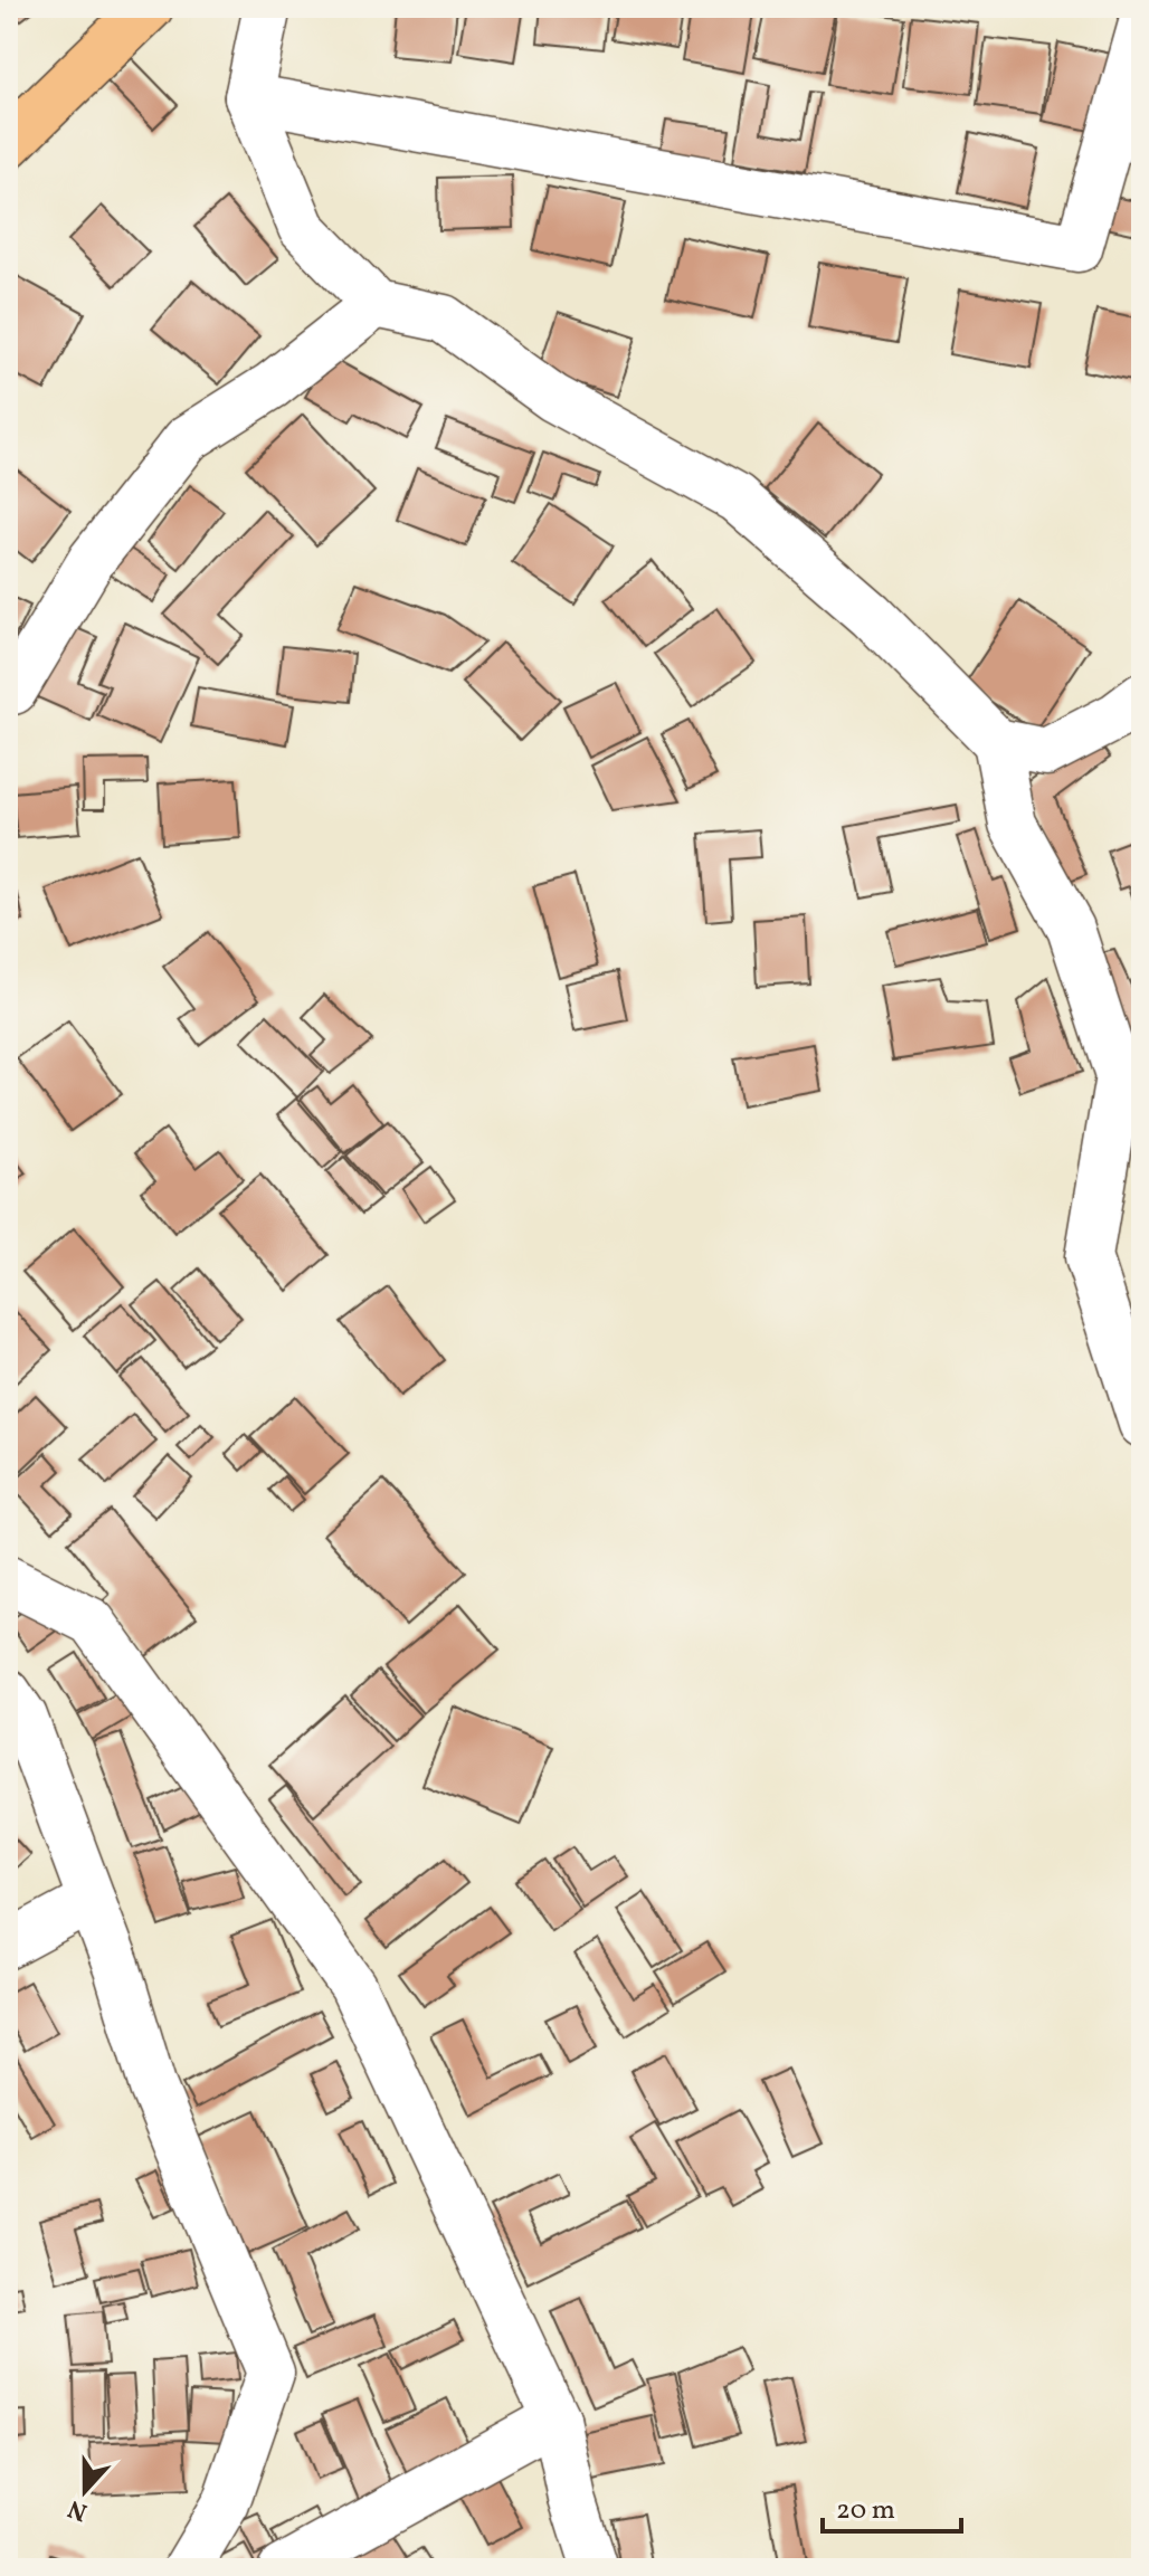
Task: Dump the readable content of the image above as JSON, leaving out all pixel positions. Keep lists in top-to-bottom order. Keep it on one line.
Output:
{"scale_bar":"20 m","north":"bottom"}
